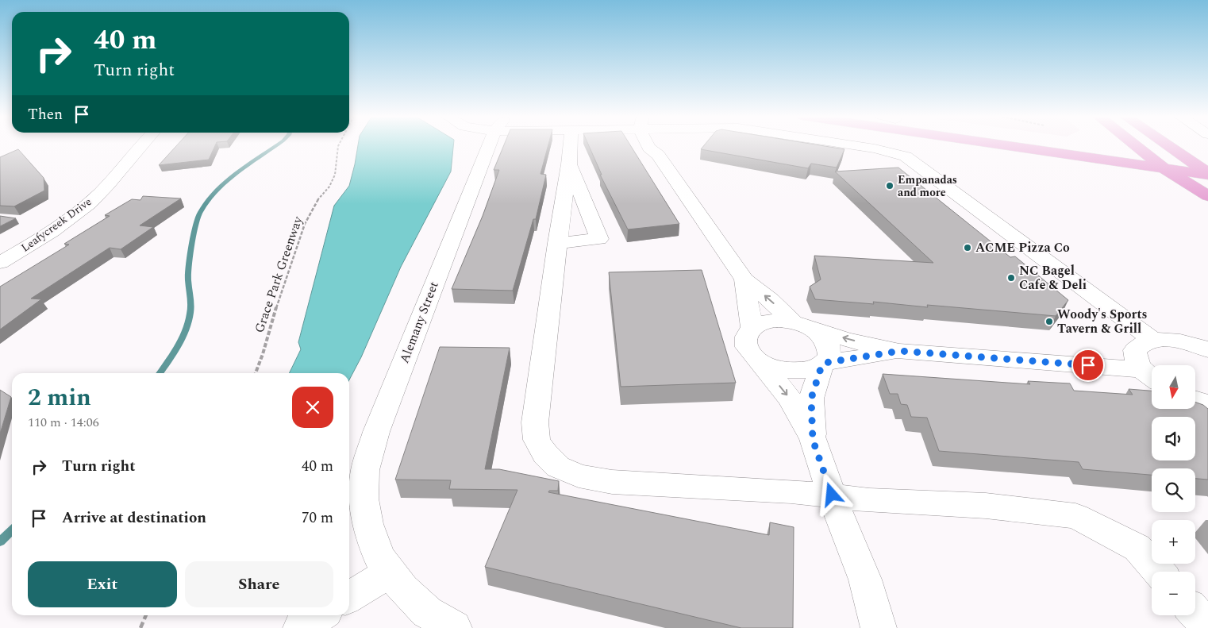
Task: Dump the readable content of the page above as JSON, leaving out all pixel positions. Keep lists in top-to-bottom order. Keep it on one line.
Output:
{"streets":{"street":["Leafycreek Drive","Alemany Street"],"path":["Grace Park Greenway"]},"places":["Empanadas and more","ACME Pizza Co","NC Bagel Cafe & Deli","Woody's Sports Tavern & Grill"],"north":"bottom","page":{"turn":["40 m","Turn right"],"then":"Then","map_buttons":["+","−"],"heading":["2 min","110 m · 14:06"],"list":[{"name":"Turn right","value":"40 m"},{"name":"Arrive at destination","value":"70 m"}],"buttons":["Exit","Share"]}}
